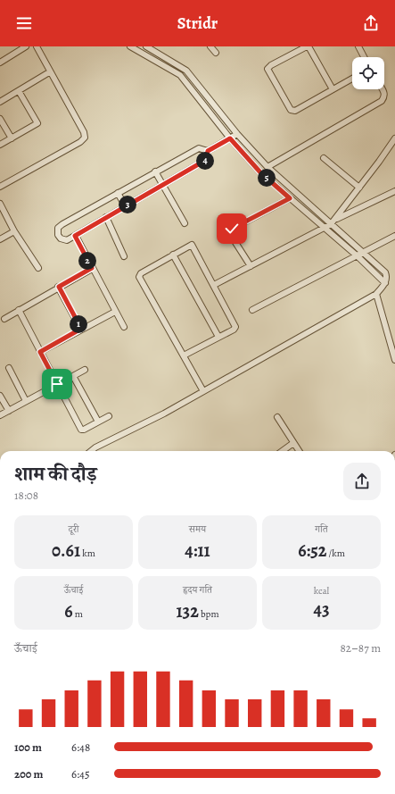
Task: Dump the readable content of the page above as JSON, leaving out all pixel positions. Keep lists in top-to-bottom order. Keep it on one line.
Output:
{"page":{"header":"Stridr","pins":["4","5","3","2","1"],"heading":["शाम की दौड़","18:08"],"stats":[["दूरी","0.61 km"],["समय","4:11"],["गति","6:52 /km"],["ऊँचाई","6 m"],["हृदय गति","132 bpm"],["kcal","43"]],"chart":["ऊँचाई","82–87 m"],"list":[{"name":"100 m","note":"6:48"},{"name":"200 m","note":"6:45"}]}}
